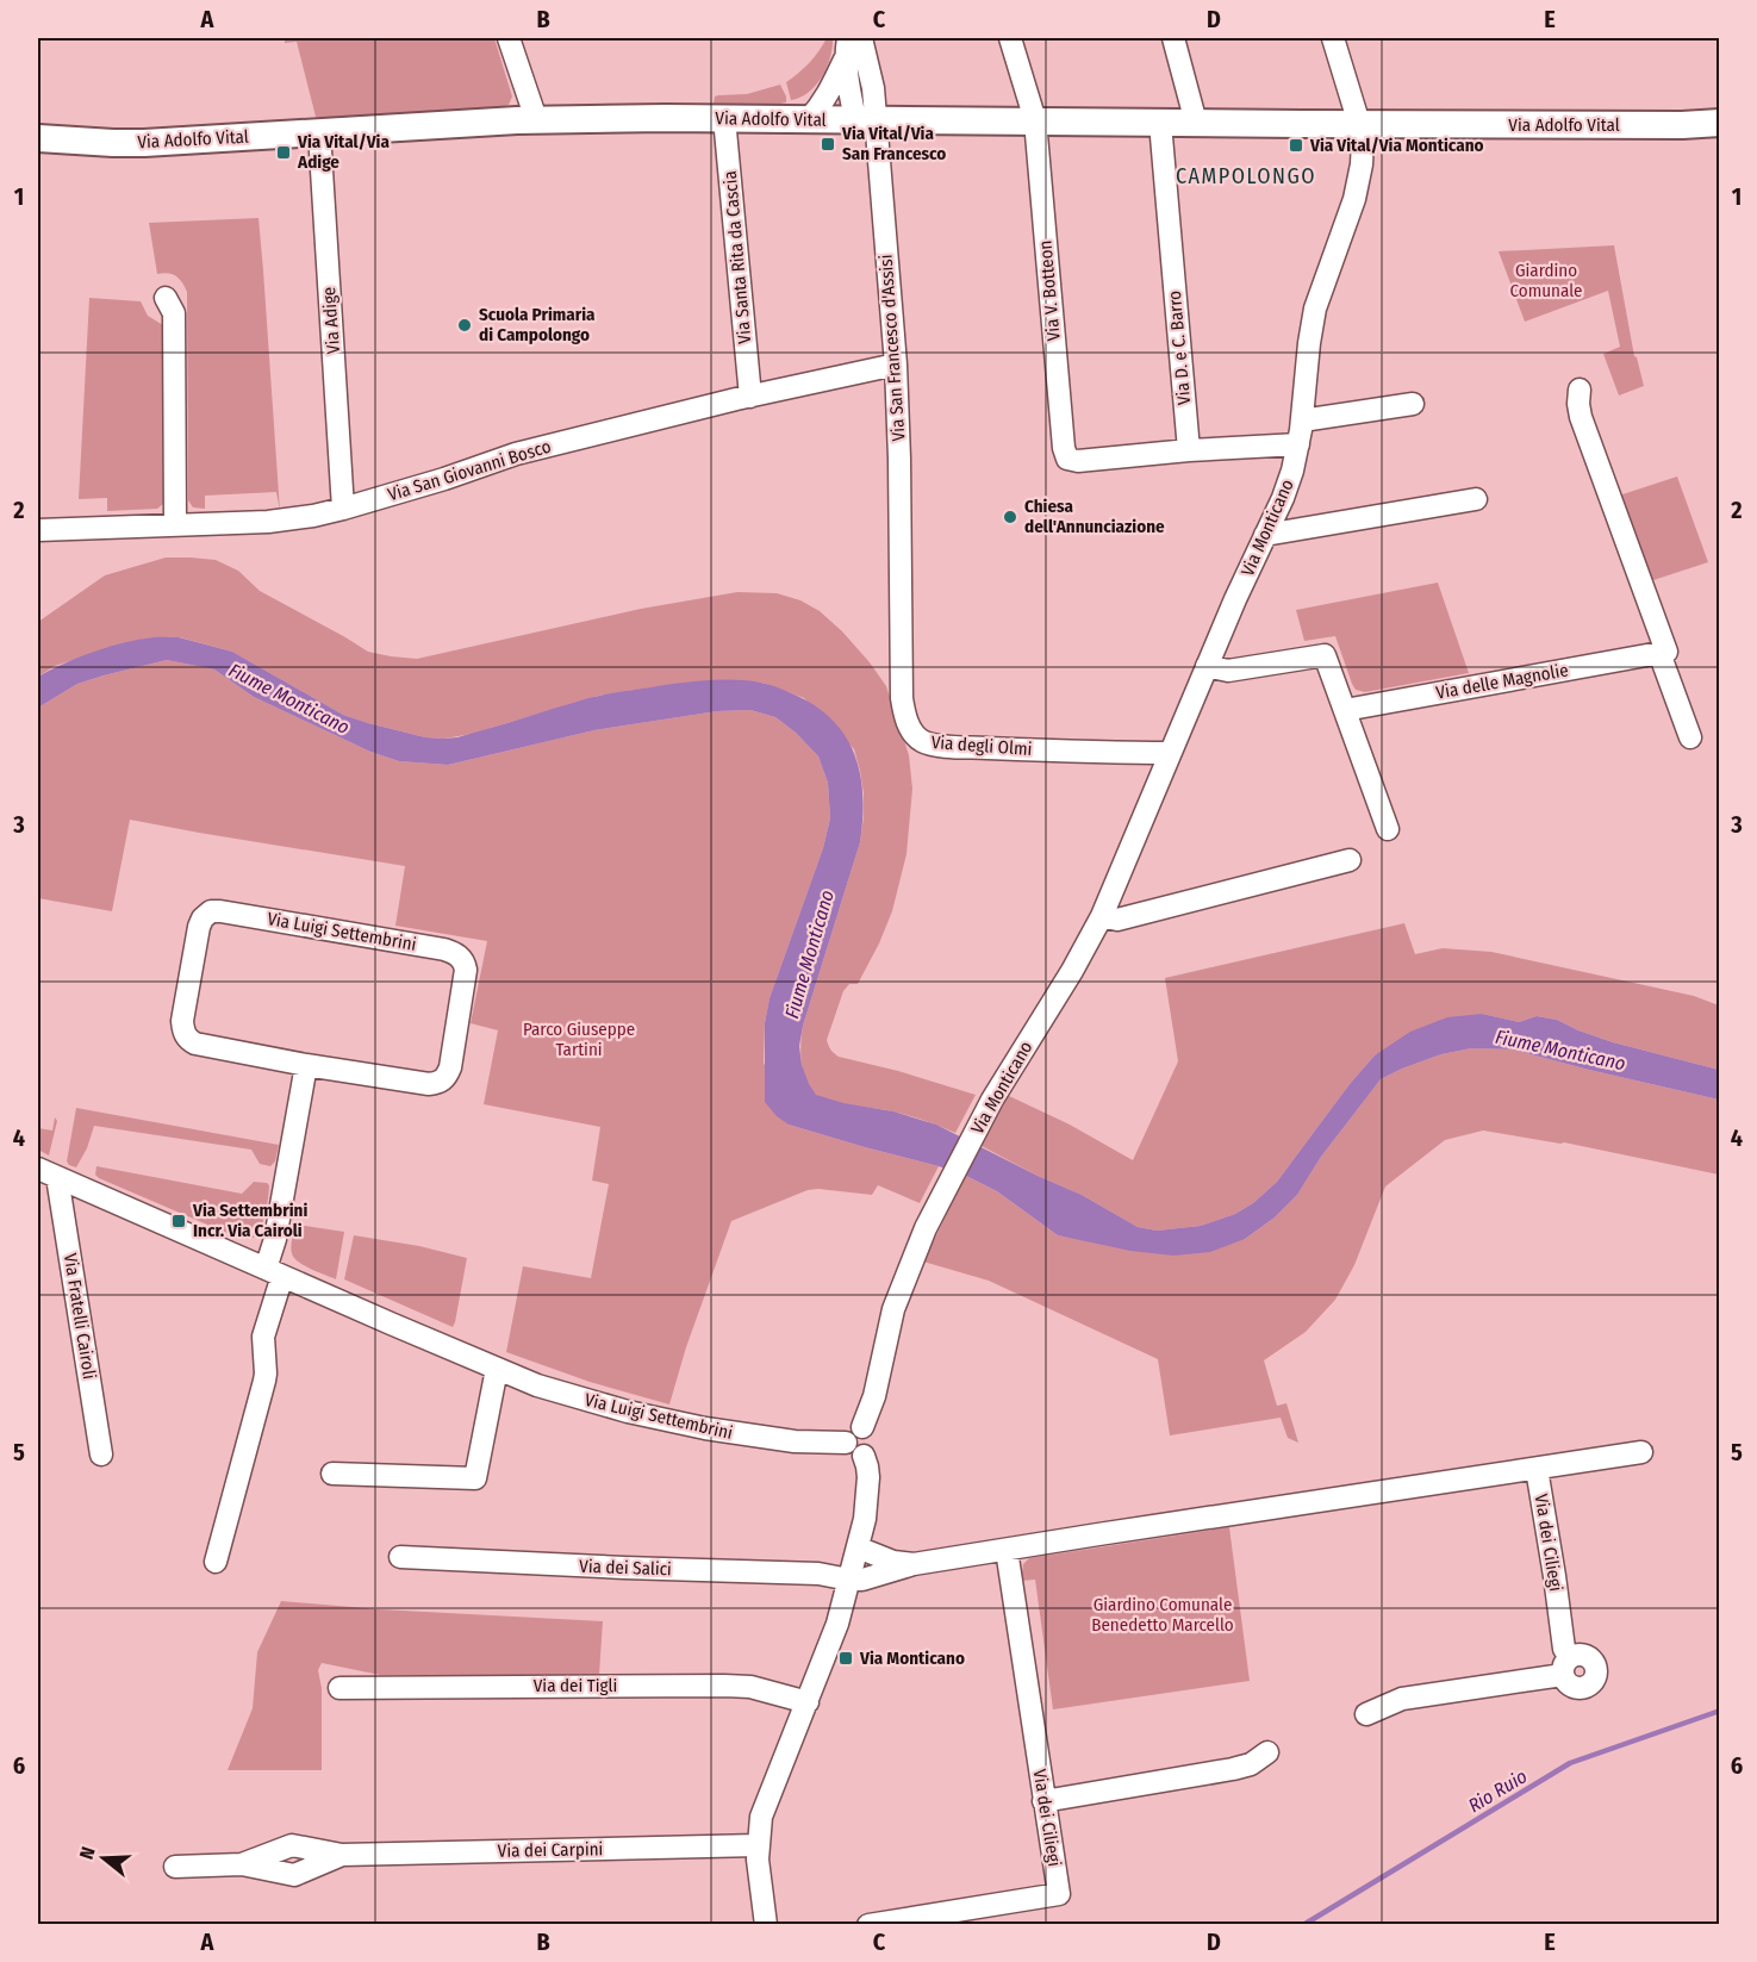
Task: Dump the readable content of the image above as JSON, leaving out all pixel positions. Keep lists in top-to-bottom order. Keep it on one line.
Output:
{"streets":{"street":["Via Adolfo Vital","Via Santa Rita da Cascia","Via V. Botteon","Via Adige","Via San Francesco d'Assisi","Via D. e C. Barro","Via San Giovanni Bosco","Via Monticano","Via delle Magnolie","Via degli Olmi","Via Luigi Settembrini","Via Fratelli Cairoli","Via dei Ciliegi","Via dei Salici","Via dei Tigli","Via dei Carpini"]},"crossings":[["Via Adolfo Vital","Via Santa Rita da Cascia"],["Via Adolfo Vital","Via V. Botteon"],["Via Adolfo Vital","Via Adige"],["Via Adolfo Vital","Via San Francesco d'Assisi"],["Via Adolfo Vital","Via D. e C. Barro"],["Via Adolfo Vital","Via Monticano"],["Via Santa Rita da Cascia","Via San Giovanni Bosco"],["Via V. Botteon","Via D. e C. Barro"],["Via Adige","Via San Giovanni Bosco"],["Via San Francesco d'Assisi","Via San Giovanni Bosco"],["Via San Francesco d'Assisi","Via degli Olmi"],["Via Monticano","Via degli Olmi"],["Via Monticano","Via Luigi Settembrini"],["Via Luigi Settembrini","Via Fratelli Cairoli"],["Via dei Ciliegi","Via dei Salici"]],"districts":["CAMPOLONGO"],"water":["Fiume Monticano","Rio Ruio"],"parks":["Giardino Comunale","Parco Giuseppe Tartini","Giardino Comunale Benedetto Marcello"],"places":{"transit":["Via Vital/Via San Francesco","Via Vital/Via Monticano","Via Vital/Via Adige","Via Settembrini Incr. Via Cairoli","Via Monticano"],"other":["Scuola Primaria di Campolongo","Chiesa dell'Annunciazione"]},"north":"left","grid":{"columns":["A","B","C","D","E"],"rows":["1","2","3","4","5","6"]}}
